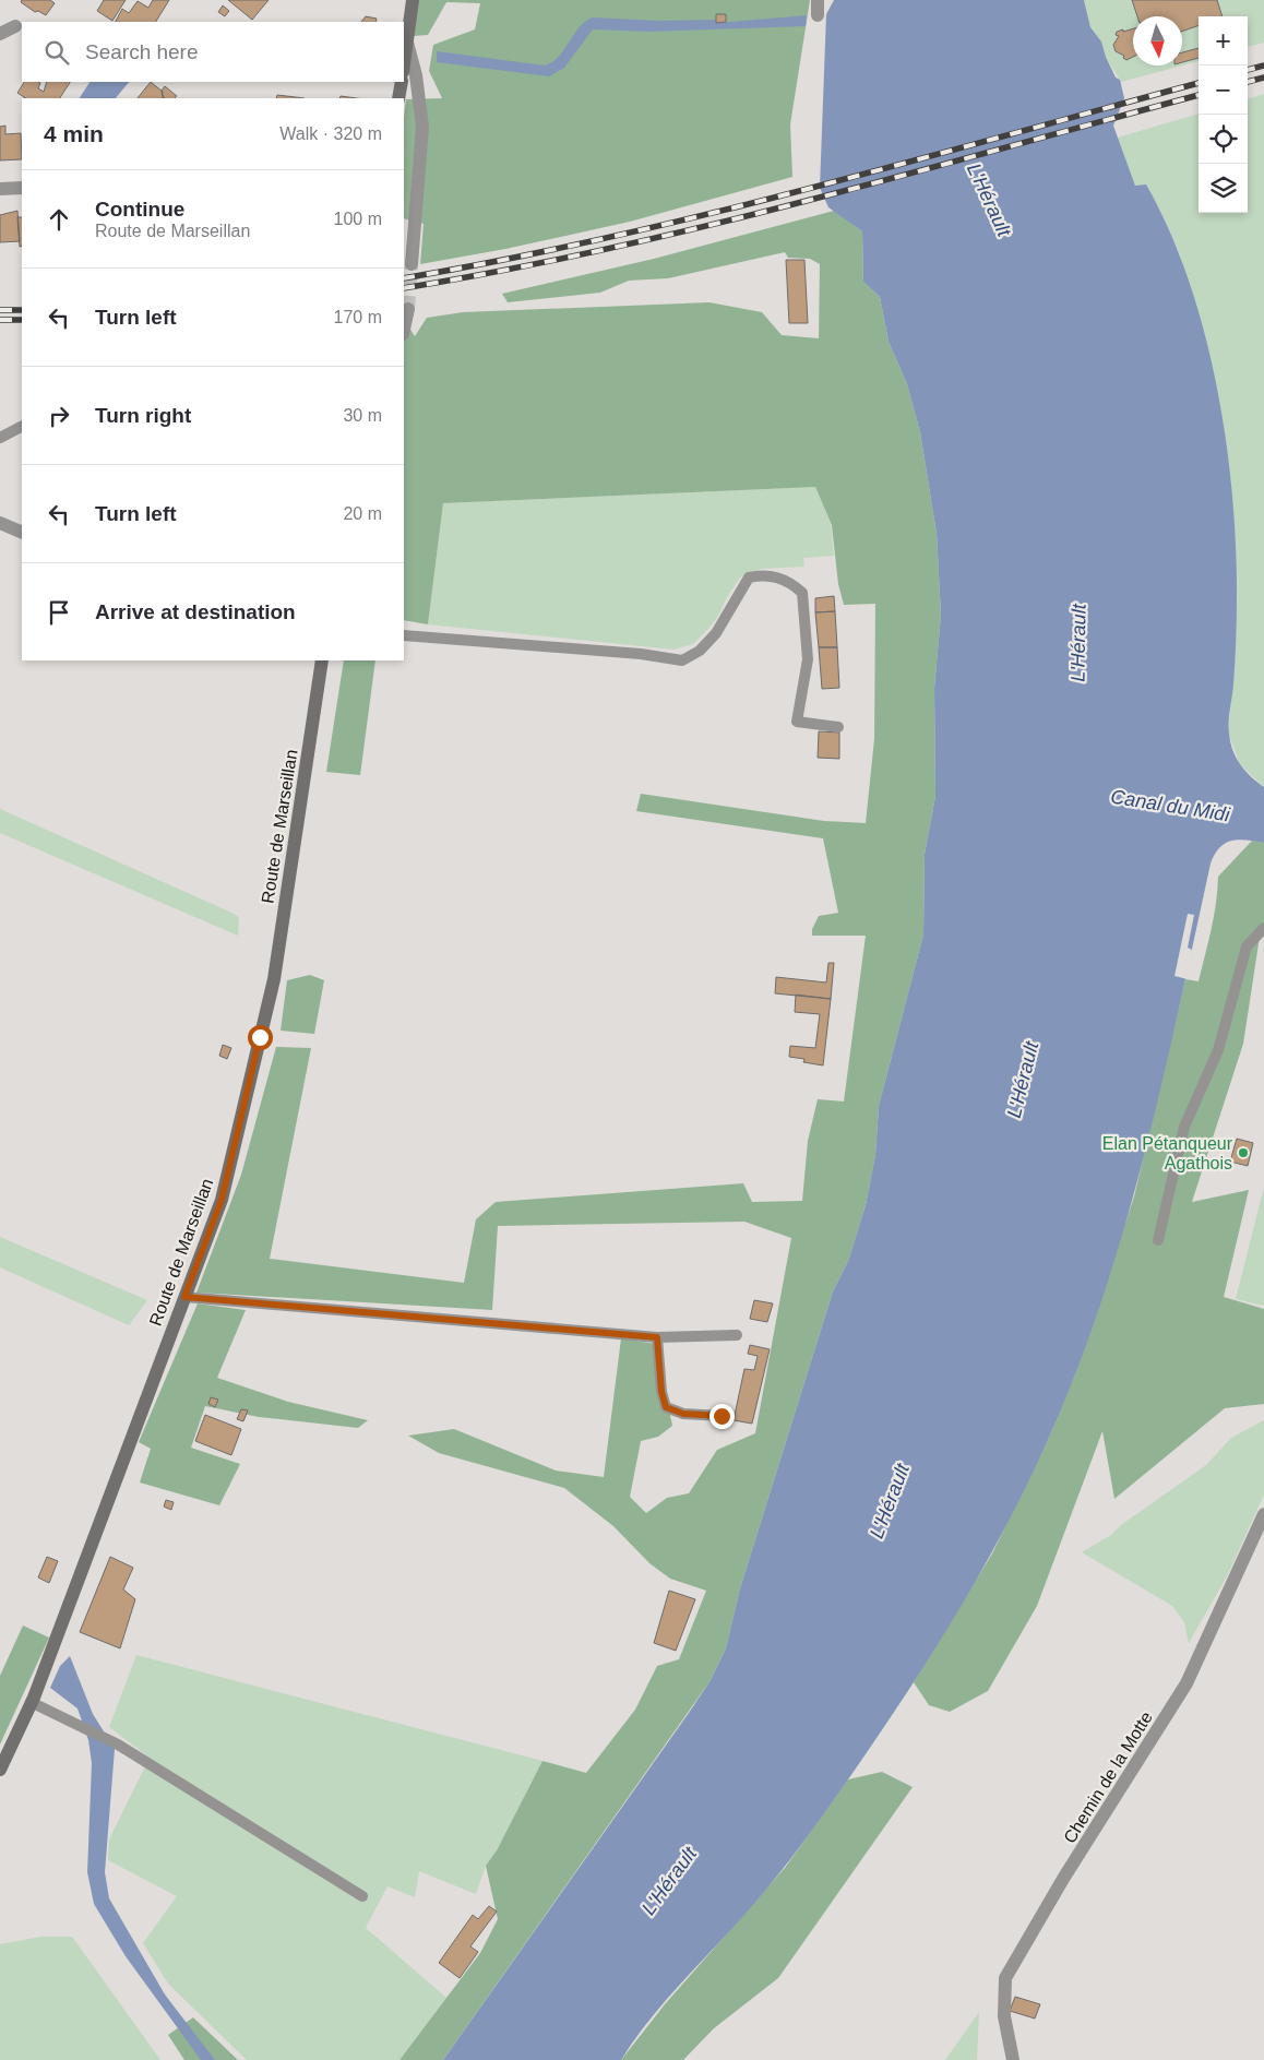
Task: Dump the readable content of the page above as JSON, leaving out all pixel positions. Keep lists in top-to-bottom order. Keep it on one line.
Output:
{"streets":{"main road":["Route de Marseillan"],"street":["Chemin de la Motte"]},"water":["L'Hérault","Canal du Midi"],"places":["Elan Pétanqueur Agathois"],"north":"bottom","page":{"map_buttons":["+","−"],"search":"Search here","heading":["4 min","Walk · 320 m"],"list":[["Continue","Route de Marseillan","100 m"],["Turn left","170 m"],["Turn right","30 m"],["Turn left","20 m"],"Arrive at destination"]}}
